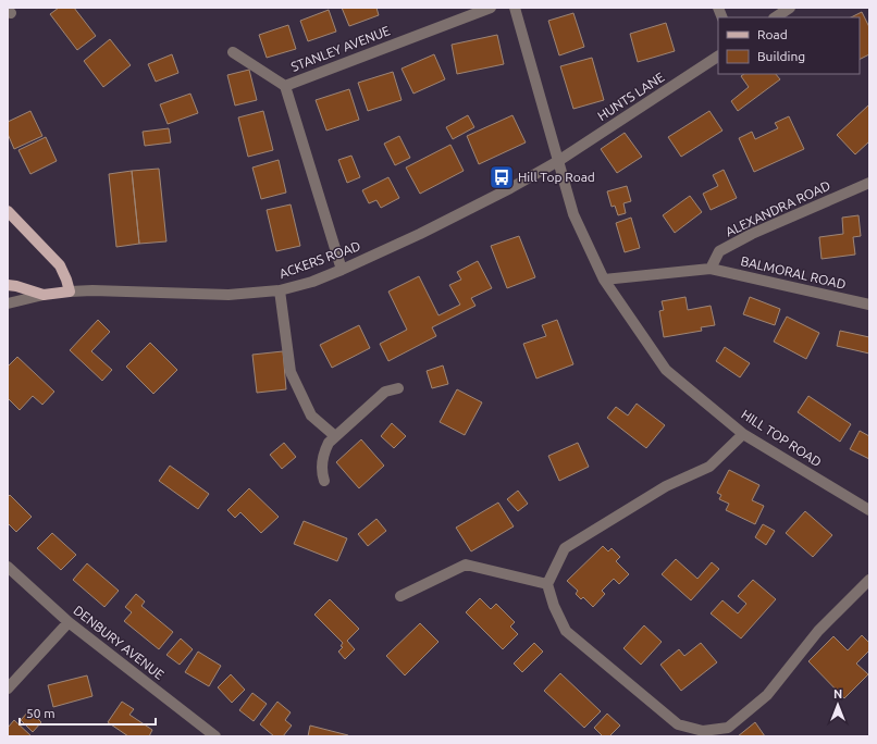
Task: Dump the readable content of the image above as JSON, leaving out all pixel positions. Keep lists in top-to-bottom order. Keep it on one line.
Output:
{"streets":{"main road":["ACKERS ROAD"],"street":["STANLEY AVENUE","HUNTS LANE","ALEXANDRA ROAD","BALMORAL ROAD","HILL TOP ROAD","DENBURY AVENUE"]},"crossings":[["STANLEY AVENUE","ACKERS ROAD"],["HUNTS LANE","ACKERS ROAD"],["HUNTS LANE","HILL TOP ROAD"],["ALEXANDRA ROAD","BALMORAL ROAD"],["ACKERS ROAD","HILL TOP ROAD"]],"places":{"bus stop":["Hill Top Road"]},"legend":["Road","Building"],"scale_bar":"50 m","north":"top"}
